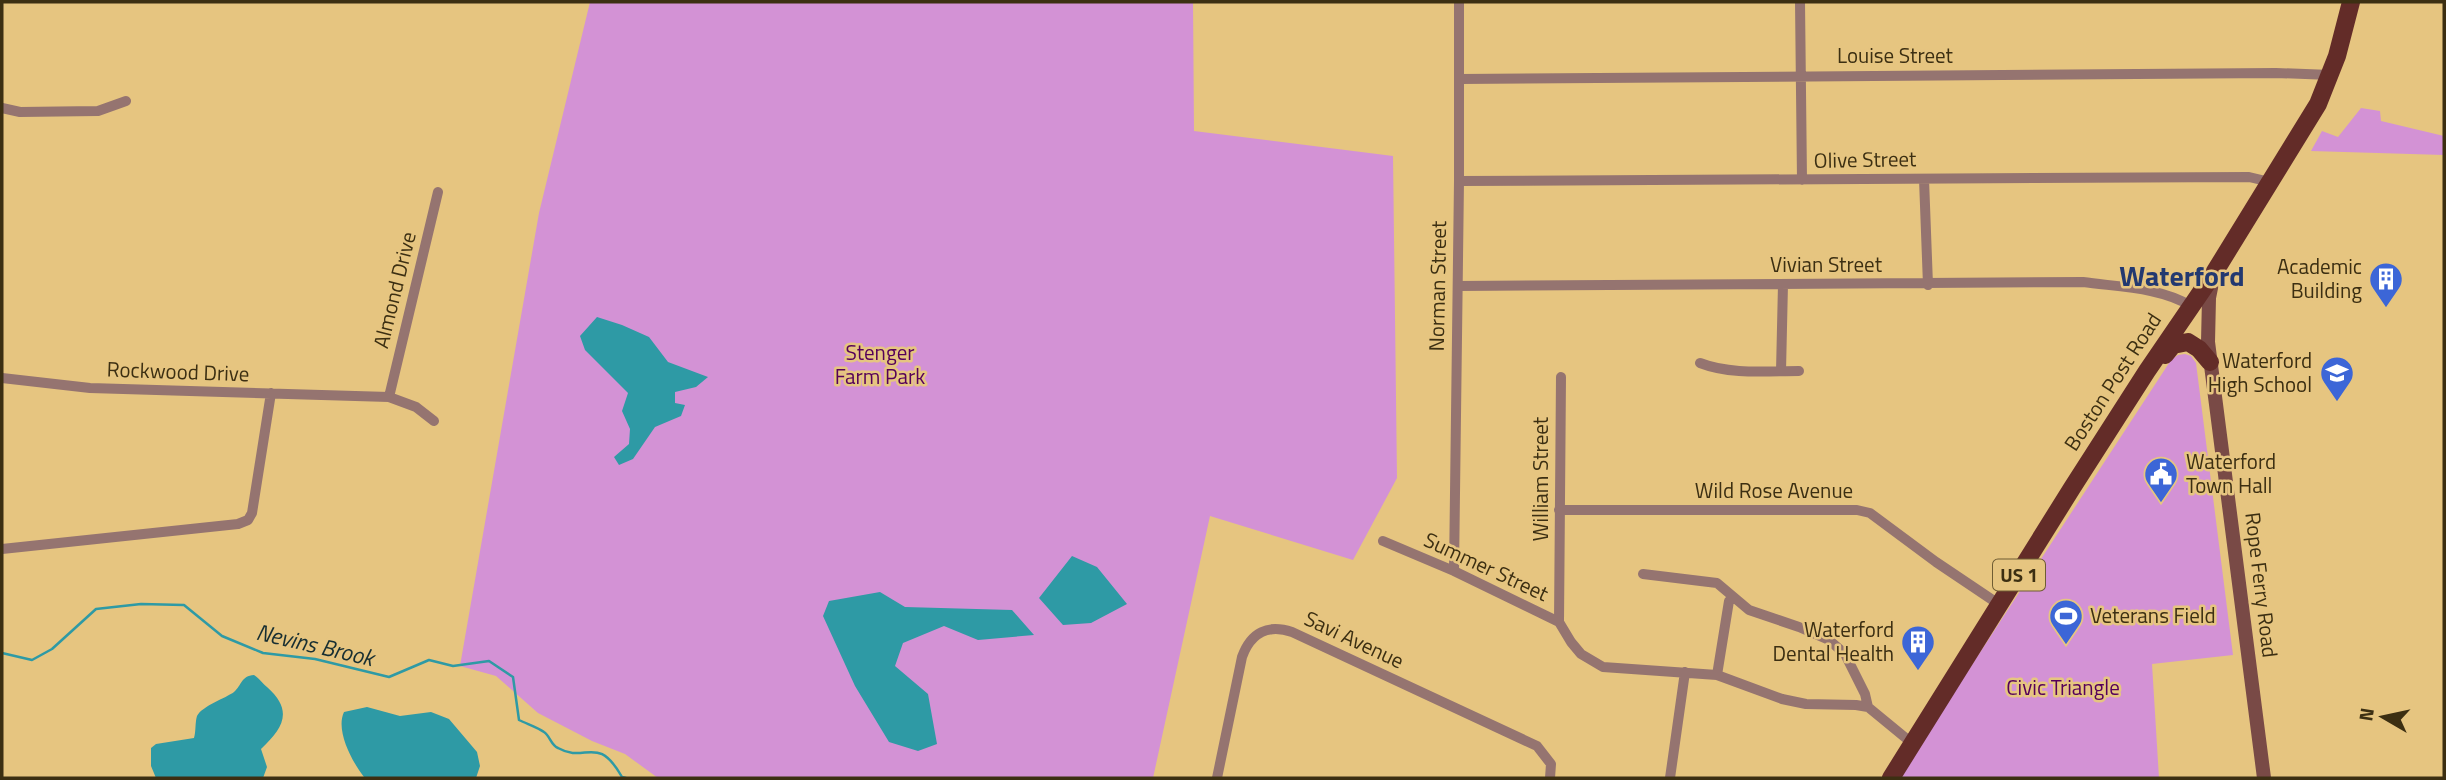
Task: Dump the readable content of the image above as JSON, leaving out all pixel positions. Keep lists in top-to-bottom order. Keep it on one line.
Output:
{"streets":{"main road":["Boston Post Road","US 1","Rope Ferry Road"],"street":["Louise Street","Olive Street","Vivian Street","Norman Street","Almond Drive","Rockwood Drive","William Street","Wild Rose Avenue","Summer Street","Savi Avenue"]},"crossings":[["Louise Street","Norman Street"],["Louise Street","Boston Post Road"],["Olive Street","Norman Street"],["Olive Street","Boston Post Road"],["Vivian Street","Norman Street"],["Vivian Street","Boston Post Road"],["Norman Street","Summer Street"],["Boston Post Road","Wild Rose Avenue"],["Boston Post Road","Rope Ferry Road"],["William Street","Wild Rose Avenue"],["William Street","Summer Street"]],"districts":["Waterford"],"water":["Nevins Brook"],"parks":["Stenger Farm Park","Civic Triangle"],"places":{"building":["Academic Building","Waterford Dental Health"],"school or university":["Waterford High School"],"public building":["Waterford Town Hall"],"sports":["Veterans Field"]},"north":"left"}
